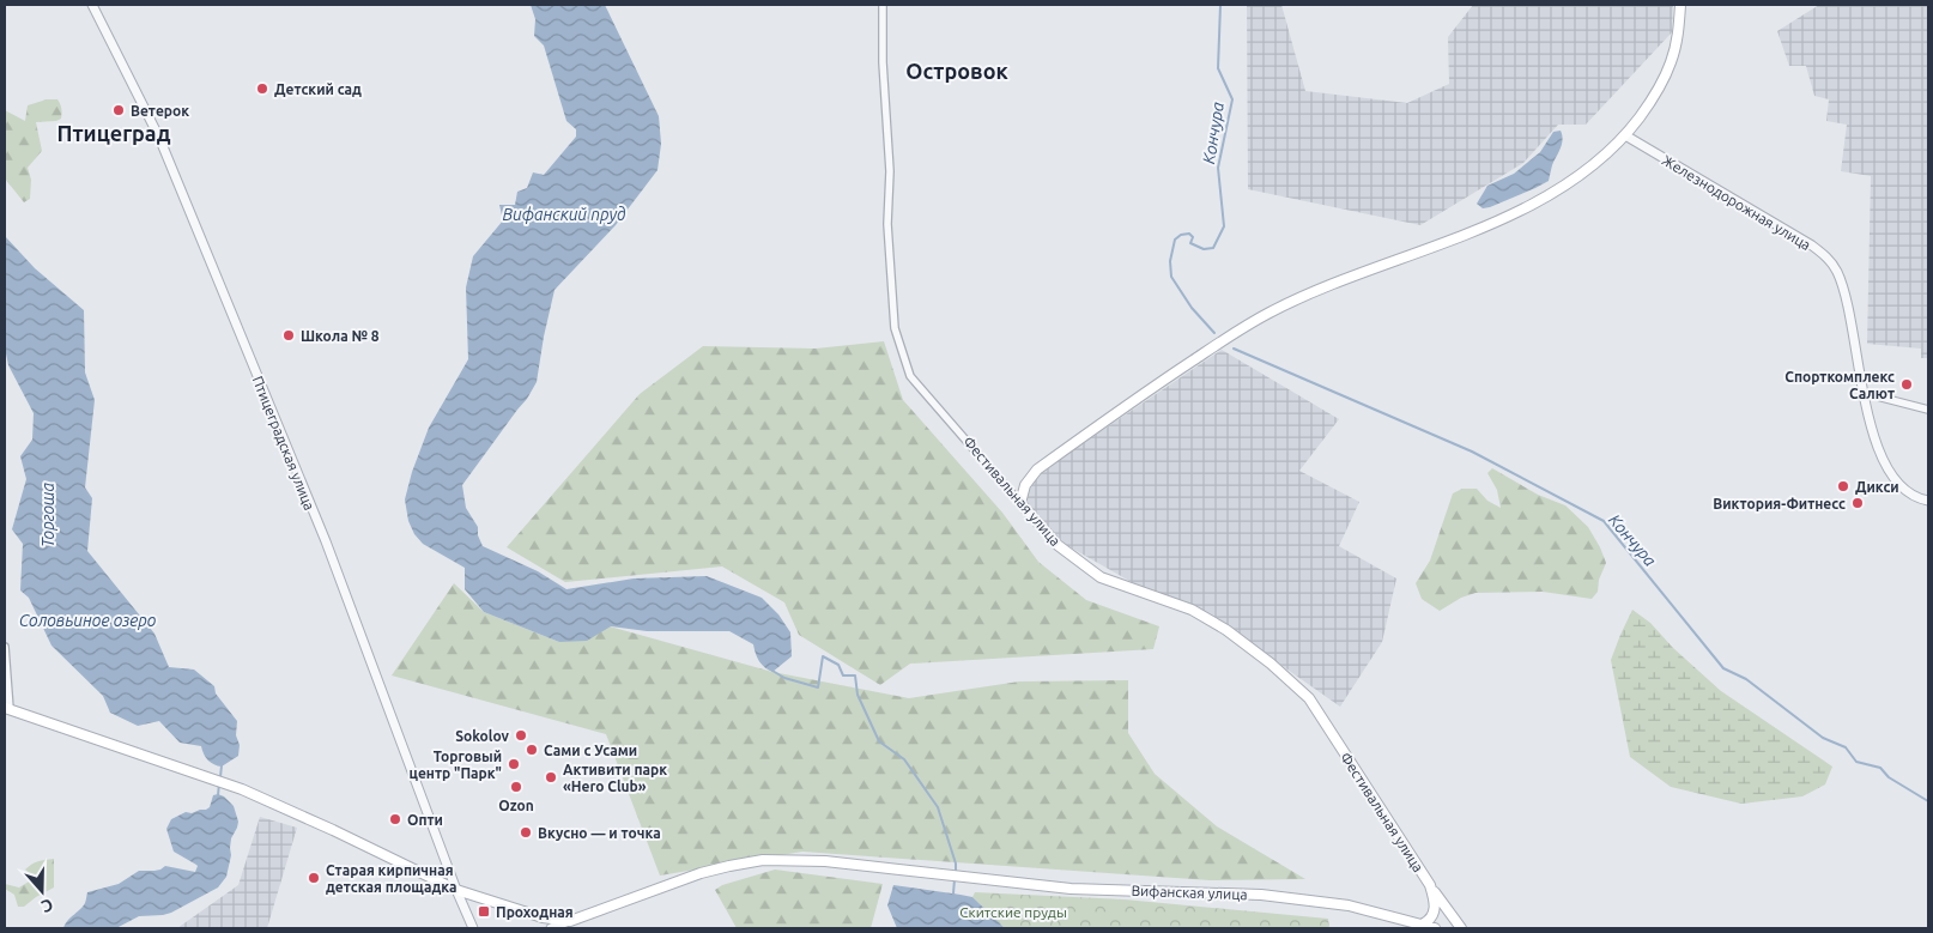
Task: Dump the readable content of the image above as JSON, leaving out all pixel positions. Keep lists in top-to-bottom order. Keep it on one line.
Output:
{"streets":{"main road":["Фестивальная улица","Вифанская улица"],"street":["Железнодорожная улица","Птицеградская улица"]},"crossings":[["Фестивальная улица","Вифанская улица"]],"districts":["Островок","Птицеград"],"water":["Кончура","Вифанский пруд","Торгоша","Соловьиное озеро"],"parks":["Скитские пруды"],"places":{"other":["Детский сад","Ветерок","Школа № 8","Спорткомплекс Салют","Дикси","Виктория-Фитнесс","Sokolov","Сами с Усами","Торговый центр \"Парк\"","Активити парк «Hero Club»","Ozon","Опти","Вкусно — и точка","Старая кирпичная детская площадка"],"transit":["Проходная"]},"north":"bottom"}
